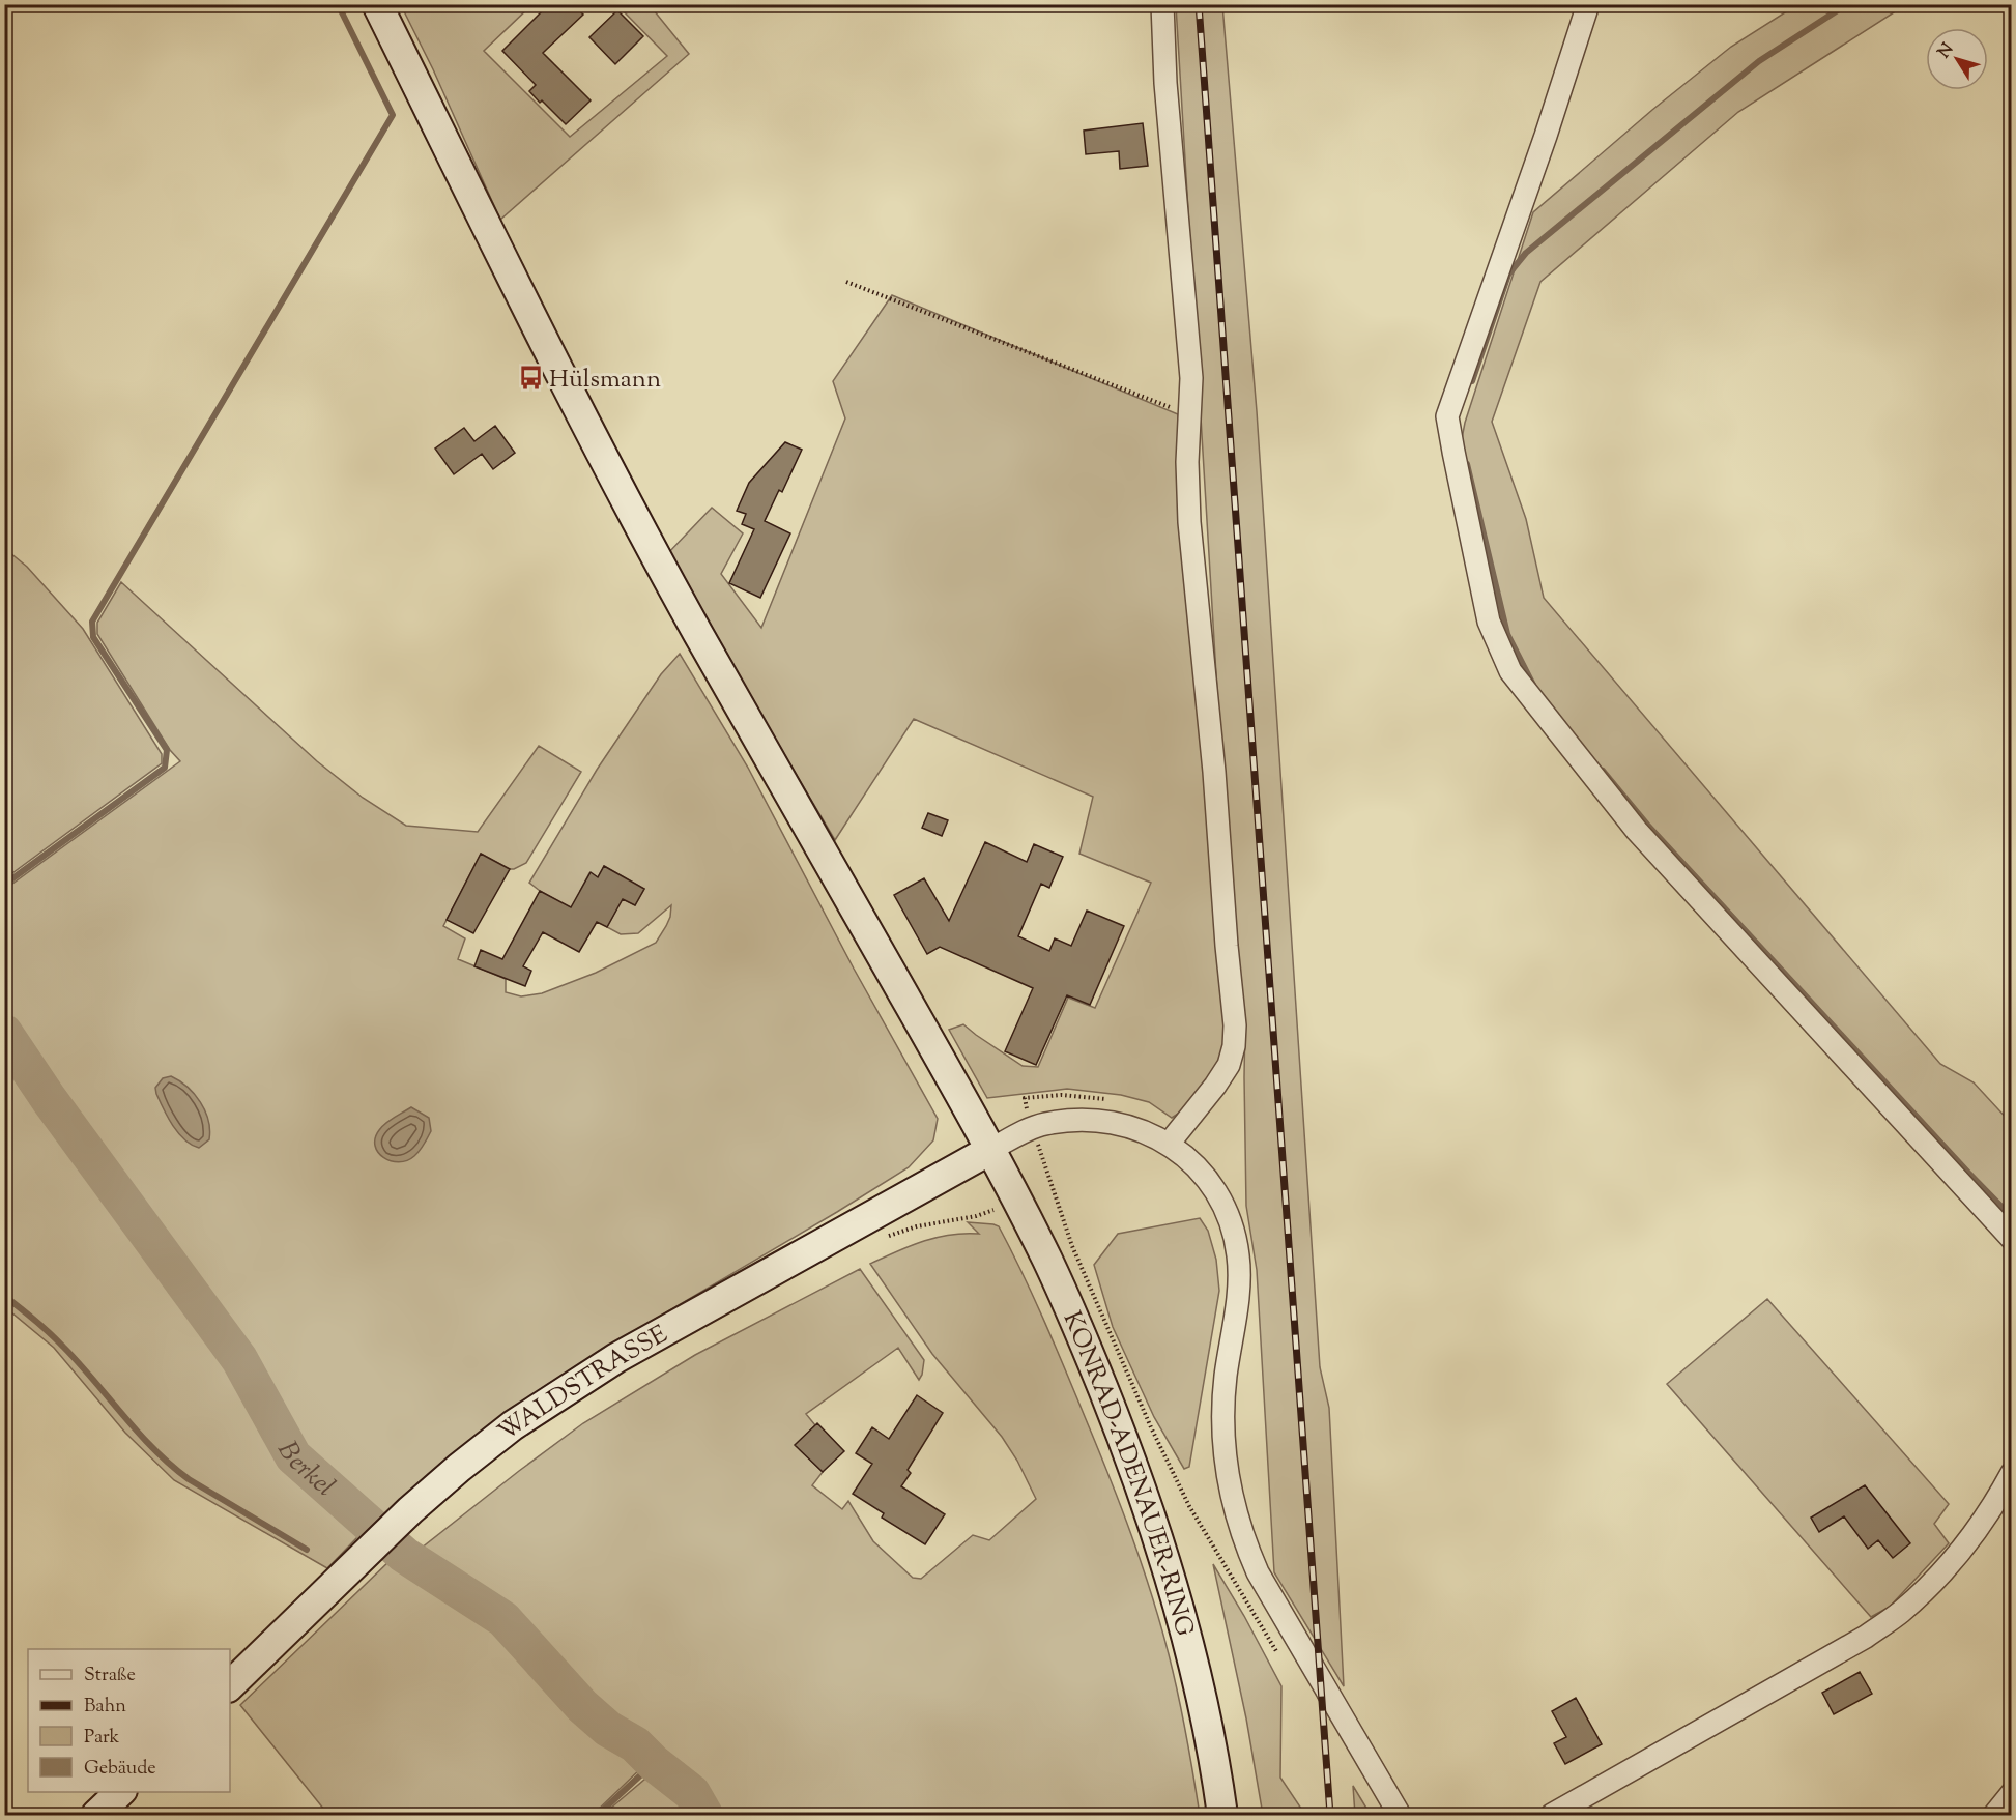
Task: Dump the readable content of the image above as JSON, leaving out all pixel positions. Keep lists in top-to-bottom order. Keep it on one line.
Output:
{"streets":{"main road":["WALDSTRASSE","KONRAD-ADENAUER-RING"]},"crossings":[["WALDSTRASSE","KONRAD-ADENAUER-RING"]],"water":["Berkel"],"places":{"bus stop":["Hülsmann"]},"legend":["Straße","Bahn","Park","Gebäude"],"north":"top left"}
